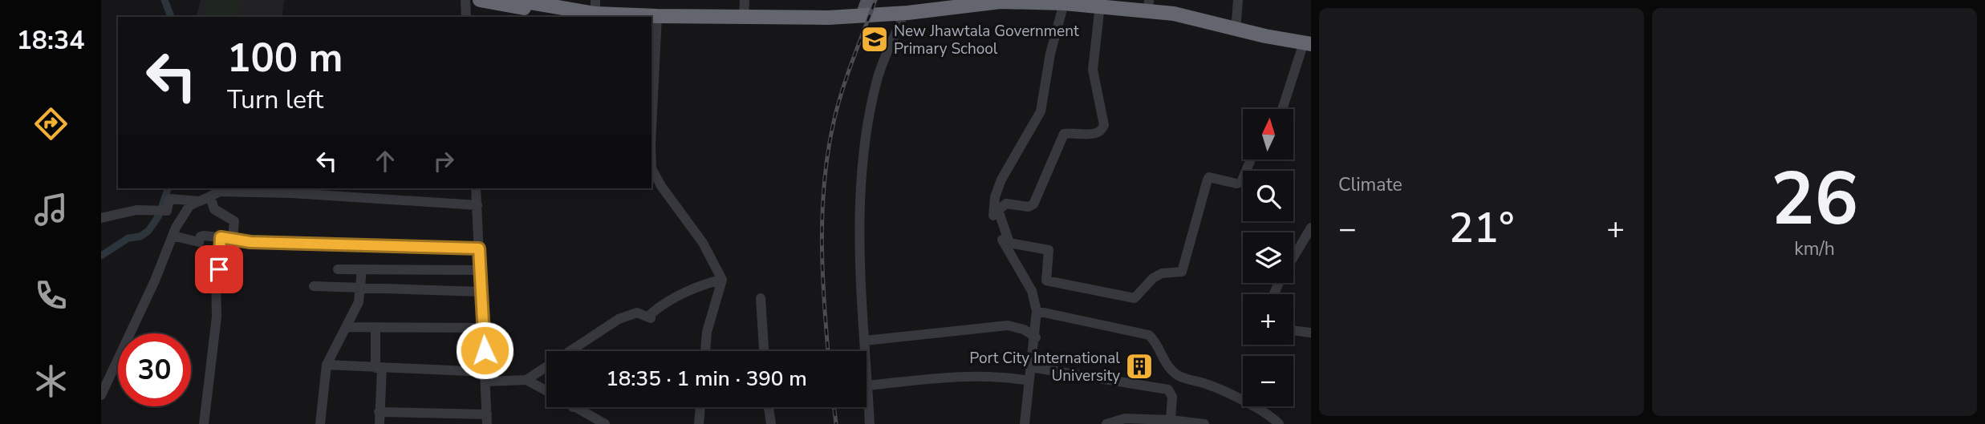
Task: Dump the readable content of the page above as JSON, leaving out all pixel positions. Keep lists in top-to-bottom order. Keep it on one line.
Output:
{"places":{"school or university":["New Jhawtala Government Primary School"],"building":["Port City International University"]},"north":"top","page":{"tabs":"18:34","tile":["Climate",["26","km/h"]],"turn":["100 m","Turn left"],"map_buttons":["+","−"],"heat":["−","21°","+"],"limit":"30","trip":"18:35 · 1 min · 390 m"}}
